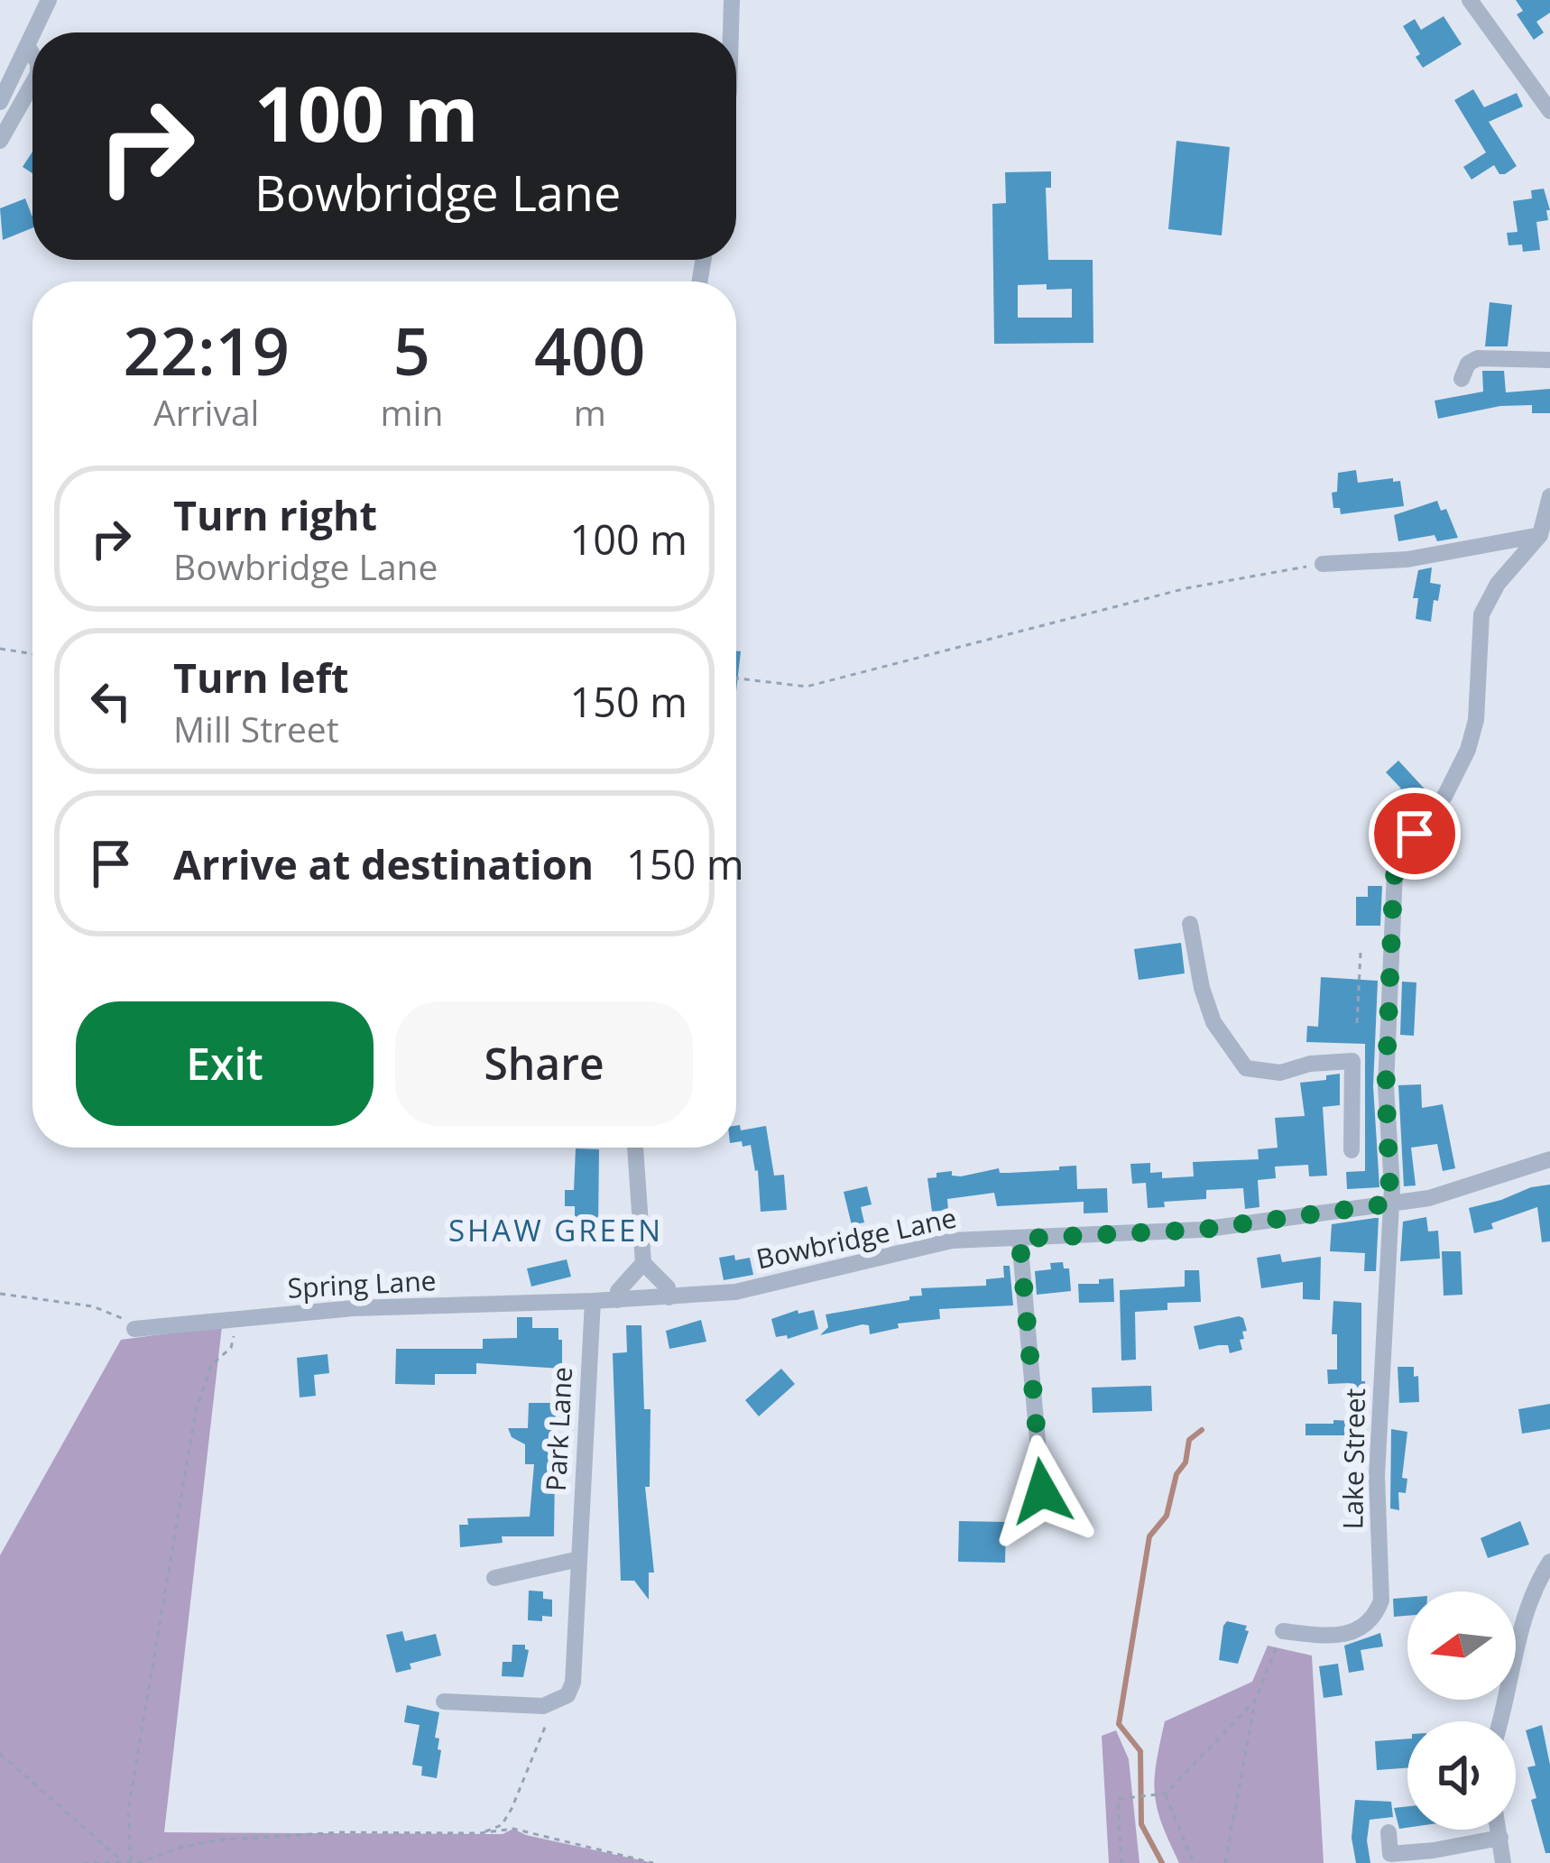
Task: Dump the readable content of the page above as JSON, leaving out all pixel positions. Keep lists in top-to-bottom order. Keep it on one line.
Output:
{"streets":{"street":["Bowbridge Lane","Spring Lane","Park Lane","Lake Street"]},"crossings":[["Bowbridge Lane","Spring Lane"],["Bowbridge Lane","Park Lane"],["Bowbridge Lane","Lake Street"],["Spring Lane","Park Lane"]],"districts":["SHAW GREEN"],"north":"left","page":{"turn":["100 m","Bowbridge Lane"],"eta":["22:19","Arrival","5","min","400","m"],"list":[{"name":"Turn right","note":"Bowbridge Lane","value":"100 m"},{"name":"Turn left","note":"Mill Street","value":"150 m"},{"name":"Arrive at destination","value":"150 m"}],"buttons":["Exit","Share"]}}
